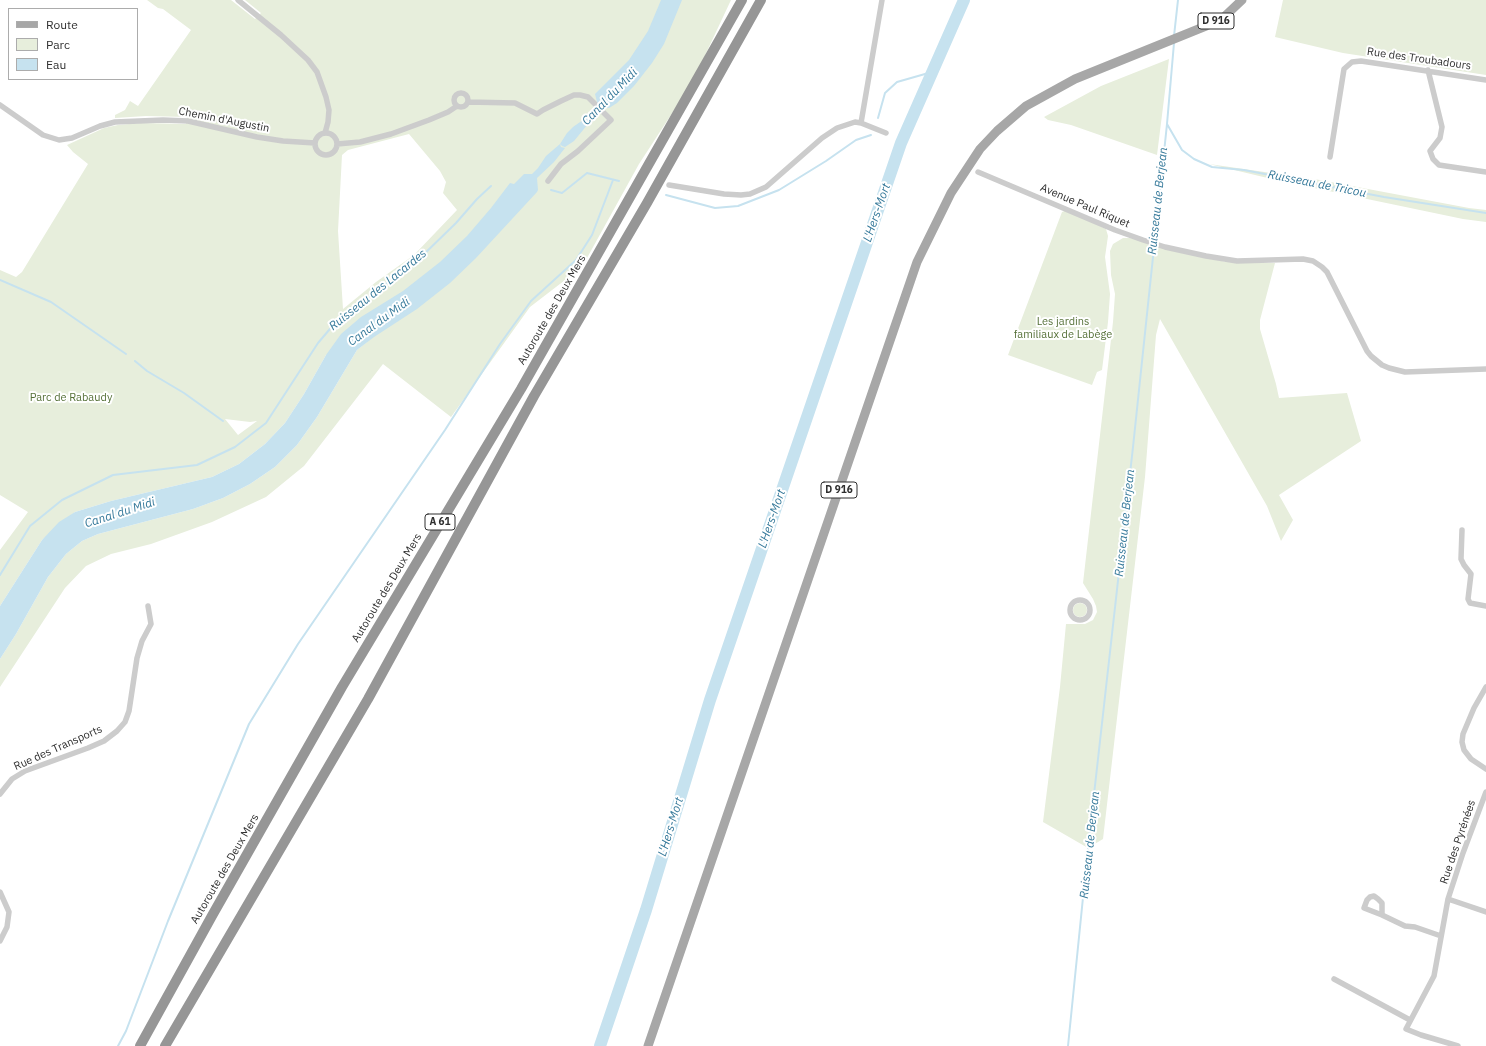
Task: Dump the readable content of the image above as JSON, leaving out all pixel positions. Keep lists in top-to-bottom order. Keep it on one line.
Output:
{"streets":{"highway":["Autoroute des Deux Mers","A 61"],"main road":["D 916"],"street":["Rue des Troubadours","Chemin d'Augustin","Avenue Paul Riquet","Rue des Transports","Rue des Pyrénées"]},"water":["Canal du Midi","Ruisseau de Tricou","Ruisseau de Berjean","L'Hers-Mort","Ruisseau des Lacardes"],"parks":["Les jardins familiaux de Labège","Parc de Rabaudy"],"legend":["Route","Parc","Eau"]}
